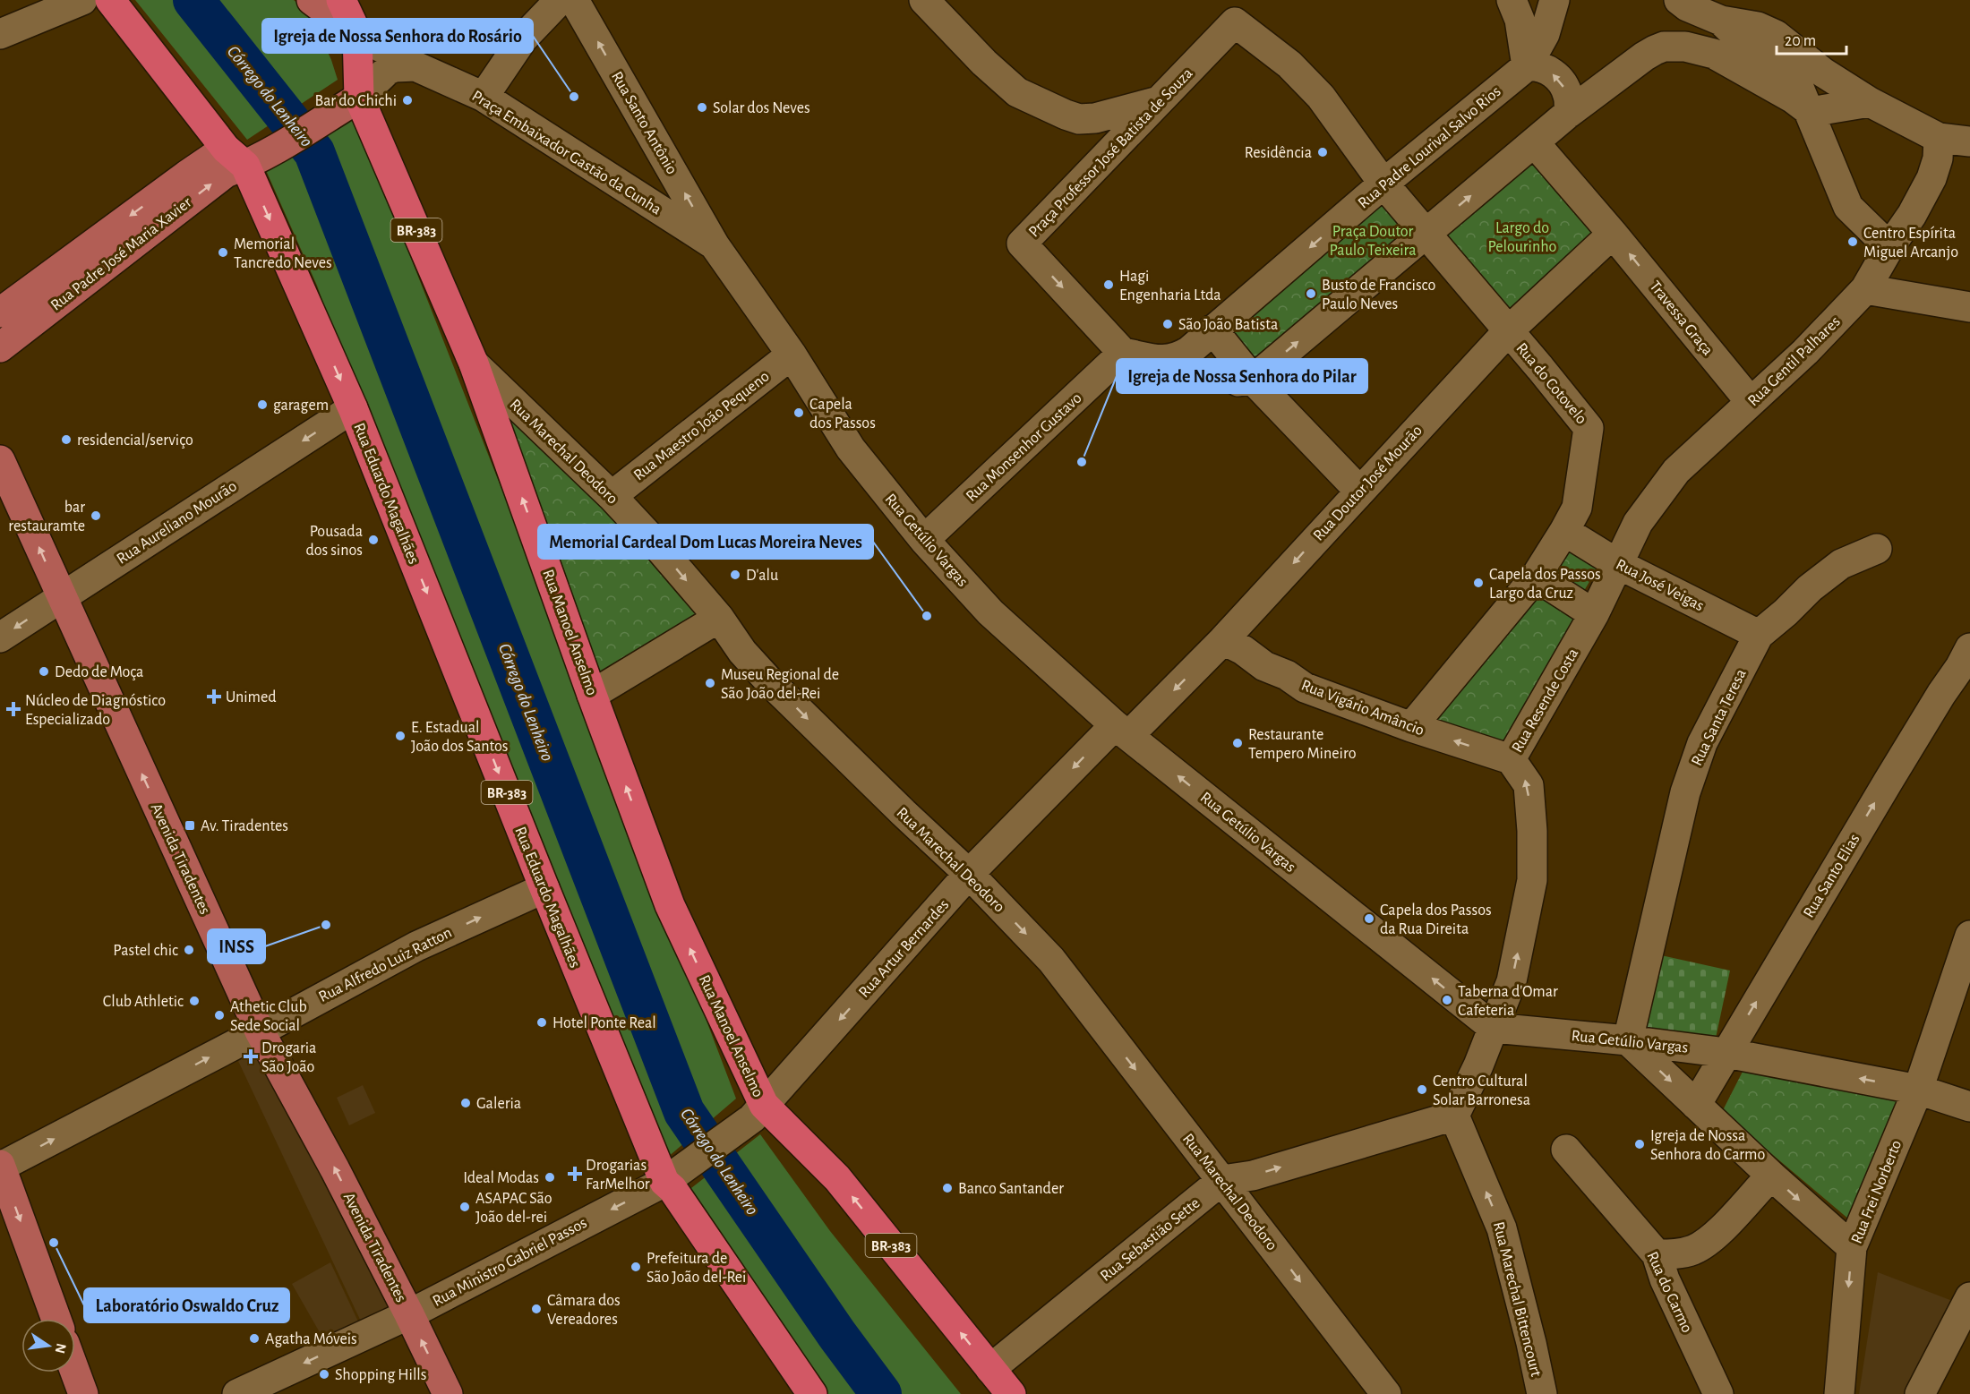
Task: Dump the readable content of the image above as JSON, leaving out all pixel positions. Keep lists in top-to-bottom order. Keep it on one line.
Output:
{"streets":{"highway":["BR-383","Rua Eduardo Magalhães","Rua Manoel Anselmo"],"main road":["Rua Padre José Maria Xavier","Avenida Tiradentes"],"street":["Rua Santo Antônio","Rua Padre Lourival Salvo Rios","Praça Embaixador Gastão da Cunha","Praça Professor José Batista de Souza","Travessa Graça","Rua Gentil Palhares","Rua do Cotovelo","Rua Maestro João Pequeno","Rua Monsenhor Gustavo","Rua Marechal Deodoro","Rua Doutor José Mourão","Rua Aureliano Mourão","Rua Getúlio Vargas","Rua José Veigas","Rua Resende Costa","Rua Vigário Amâncio","Rua Santa Teresa","Rua Santo Elias","Rua Artur Bernardes","Rua Alfredo Luiz Ratton","Rua Frei Norberto","Rua Sebastião Sette","Rua Ministro Gabriel Passos","Rua do Carmo","Rua Marechal Bittencourt"]},"crossings":[["Rua Santo Antônio","Praça Embaixador Gastão da Cunha"],["Rua Santo Antônio","Rua Getúlio Vargas"],["Rua Padre Lourival Salvo Rios","Praça Professor José Batista de Souza"],["Rua Padre Lourival Salvo Rios","Rua do Cotovelo"],["Rua Padre Lourival Salvo Rios","Rua Monsenhor Gustavo"],["Praça Embaixador Gastão da Cunha","BR-383"],["Praça Embaixador Gastão da Cunha","Rua Getúlio Vargas"],["Praça Professor José Batista de Souza","Rua do Cotovelo"],["Praça Professor José Batista de Souza","Rua Monsenhor Gustavo"],["BR-383","Rua Padre José Maria Xavier"],["BR-383","Rua Eduardo Magalhães"],["BR-383","Rua Manoel Anselmo"],["BR-383","Rua Artur Bernardes"],["BR-383","Rua Sebastião Sette"],["Rua Padre José Maria Xavier","Rua Eduardo Magalhães"],["Travessa Graça","Rua Gentil Palhares"],["Travessa Graça","Rua Doutor José Mourão"],["Rua Gentil Palhares","Rua José Veigas"],["Rua Gentil Palhares","Rua Resende Costa"],["Rua do Cotovelo","Rua Doutor José Mourão"],["Rua do Cotovelo","Rua José Veigas"],["Rua Maestro João Pequeno","Rua Marechal Deodoro"],["Rua Maestro João Pequeno","Rua Getúlio Vargas"],["Rua Monsenhor Gustavo","Rua Getúlio Vargas"],["Rua Marechal Deodoro","Rua Manoel Anselmo"],["Rua Marechal Deodoro","Rua Artur Bernardes"],["Rua Marechal Deodoro","Rua Sebastião Sette"],["Rua Doutor José Mourão","Rua Getúlio Vargas"],["Rua Doutor José Mourão","Rua Vigário Amâncio"],["Rua Doutor José Mourão","Rua Artur Bernardes"],["Rua Eduardo Magalhães","Rua Aureliano Mourão"],["Rua Eduardo Magalhães","Rua Artur Bernardes"],["Rua Eduardo Magalhães","Rua Alfredo Luiz Ratton"],["Rua Eduardo Magalhães","Rua Ministro Gabriel Passos"],["Rua Aureliano Mourão","Avenida Tiradentes"],["Rua Getúlio Vargas","Rua Resende Costa"],["Rua Getúlio Vargas","Rua Santa Teresa"],["Rua Getúlio Vargas","Rua Santo Elias"],["Rua Getúlio Vargas","Rua Artur Bernardes"],["Rua Getúlio Vargas","Rua Frei Norberto"],["Rua José Veigas","Rua Resende Costa"],["Rua José Veigas","Rua Santa Teresa"],["Rua Manoel Anselmo","Rua Artur Bernardes"],["Rua Resende Costa","Rua Vigário Amâncio"],["Avenida Tiradentes","Rua Alfredo Luiz Ratton"],["Avenida Tiradentes","Rua Ministro Gabriel Passos"],["Rua Artur Bernardes","Rua Ministro Gabriel Passos"]],"one_way":["Rua Santo Antônio","Rua Marechal Deodoro","Rua Eduardo Magalhães","Rua Aureliano Mourão","Rua Getúlio Vargas","Rua Manoel Anselmo","Rua Resende Costa","Avenida Tiradentes","Rua Santo Elias","Rua Artur Bernardes","Rua Alfredo Luiz Ratton","Rua Ministro Gabriel Passos","Rua Marechal Bittencourt"],"water":["Córrego do Lenheiro"],"parks":["Largo do Pelourinho","Praça Doutor Paulo Teixeira"],"places":{"other":["Igreja de Nossa Senhora do Rosário","Bar do Chichi","Solar dos Neves","Residência","Centro Espírita Miguel Arcanjo","Memorial Tancredo Neves","Hagi Engenharia Ltda","Busto de Francisco Paulo Neves","São João Batista","garagem","Capela dos Passos","residencial/serviço","Igreja de Nossa Senhora do Pilar","bar restauramte","Pousada dos sinos","D'alu","Capela dos Passos Largo da Cruz","Memorial Cardeal Dom Lucas Moreira Neves","Dedo de Moça","Museu Regional de São João del-Rei","E. Estadual João dos Santos","Restaurante Tempero Mineiro","Capela dos Passos da Rua Direita","INSS","Pastel chic","Taberna d'Omar Cafeteria","Club Athletic","Athetic Club Sede Social","Hotel Ponte Real","Centro Cultural Solar Barronesa","Galeria","Igreja de Nossa Senhora do Carmo","Ideal Modas","Banco Santander","ASAPAC São João del-rei","Laboratório Oswaldo Cruz","Prefeitura de São João del-Rei","Câmara dos Vereadores","Agatha Móveis","Shopping Hills"],"health":["Unimed","Núcleo de Diagnóstico Especializado","Drogaria São João","Drogarias FarMelhor"],"transit":["Av. Tiradentes"]},"scale_bar":"20 m","north":"right"}
